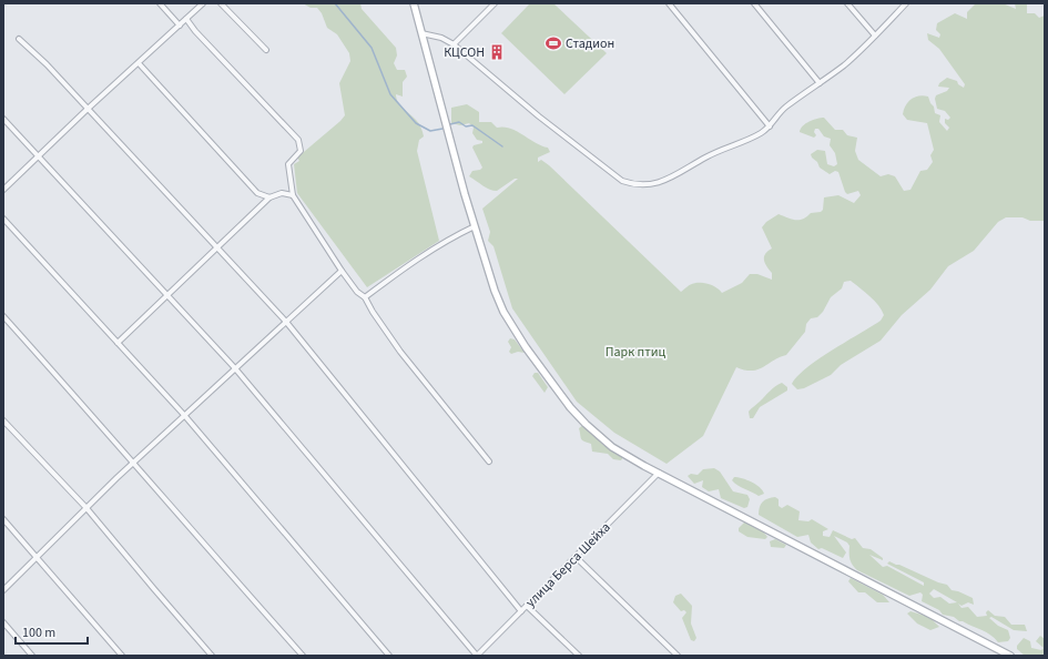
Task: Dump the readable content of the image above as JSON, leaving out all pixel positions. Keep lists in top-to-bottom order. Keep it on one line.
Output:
{"streets":{"street":["улица Берса Шейха"]},"parks":["Парк птиц"],"places":{"sports":["Стадион"],"building":["КЦСОН"]},"scale_bar":"100 m"}
